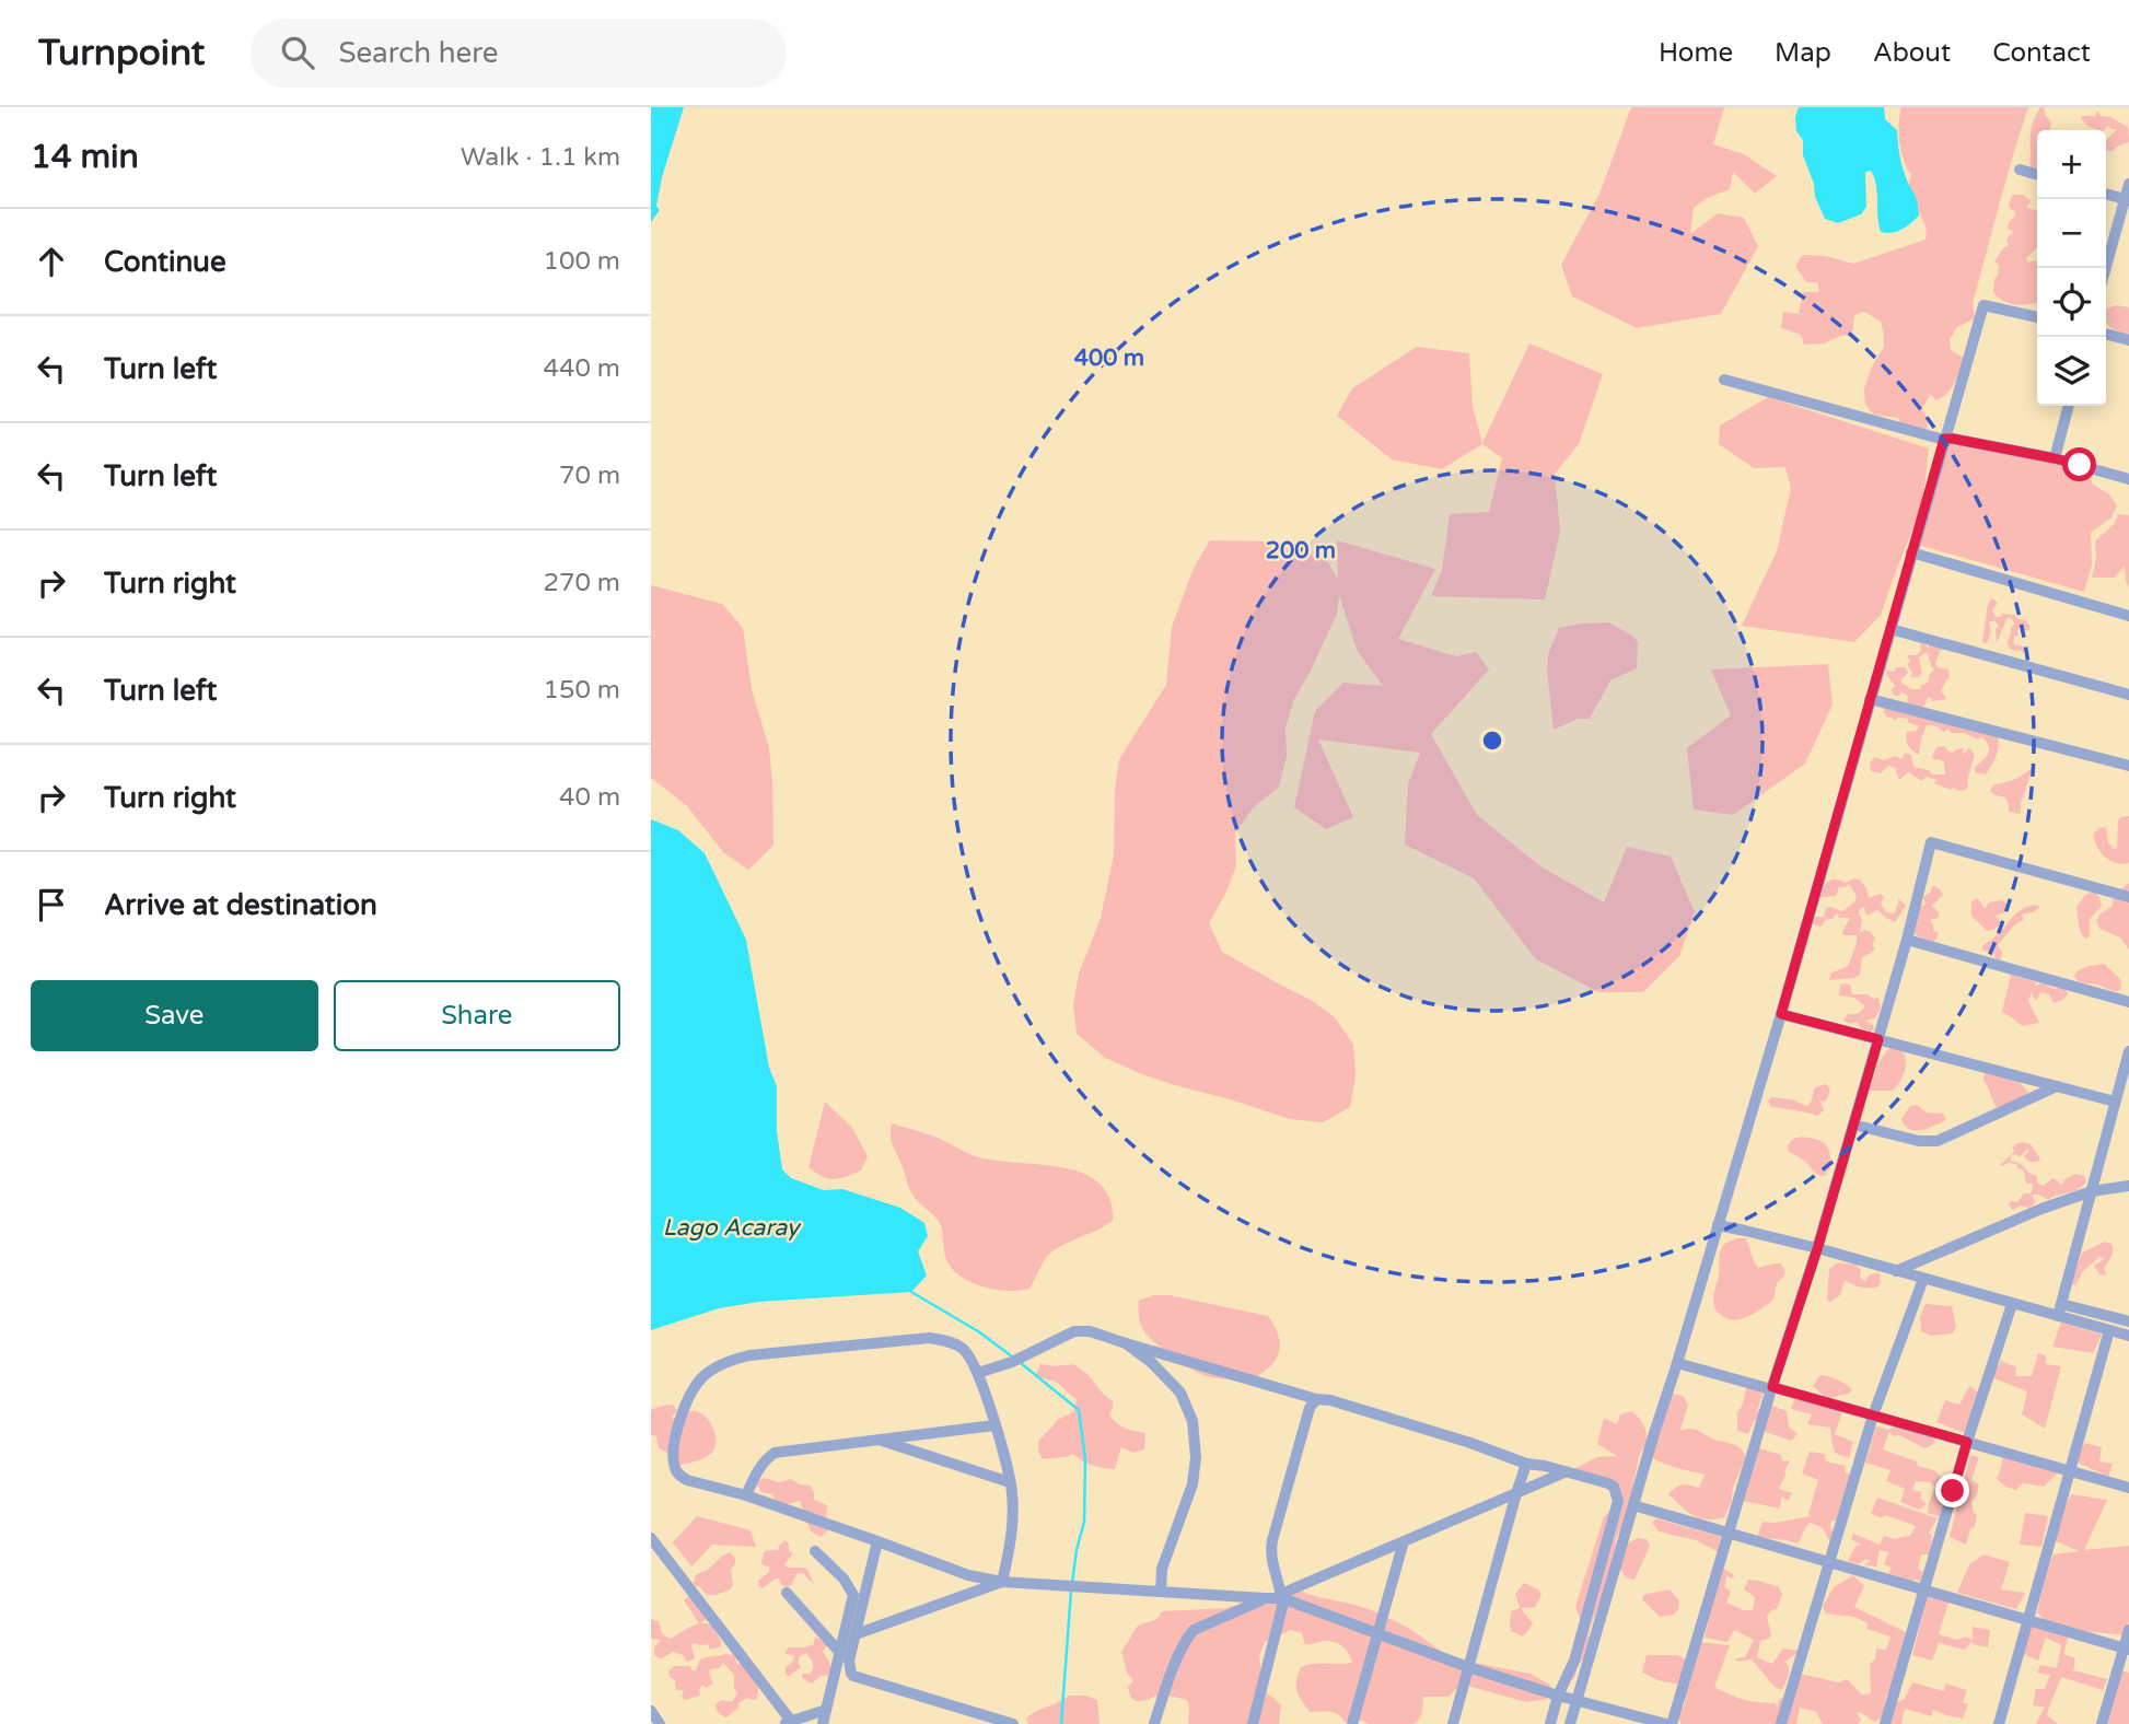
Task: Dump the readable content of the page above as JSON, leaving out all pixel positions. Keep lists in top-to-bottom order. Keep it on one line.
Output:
{"water":["Lago Acaray"],"page":{"header":"Turnpoint","search":"Search here","nav":["Home","Map","About","Contact"],"heading":["14 min","Walk · 1.1 km"],"map_buttons":["+","−"],"list":[["Continue","100 m"],["Turn left","440 m"],["Turn left","70 m"],["Turn right","270 m"],["Turn left","150 m"],["Turn right","40 m"],"Arrive at destination"],"buttons":["Save","Share"]},"rings":["400 m","200 m"]}
